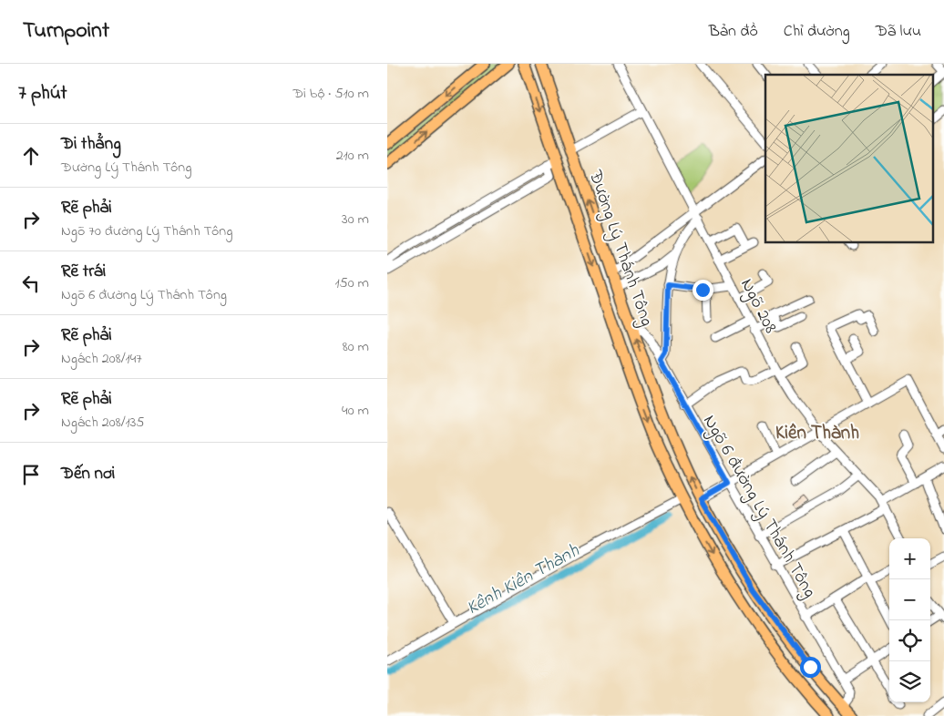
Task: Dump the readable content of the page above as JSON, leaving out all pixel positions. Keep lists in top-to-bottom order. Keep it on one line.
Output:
{"streets":{"main road":["Đường Lý Thánh Tông"],"street":["Ngõ 208","Ngõ 6 đường Lý Thánh Tông"]},"crossings":[["Đường Lý Thánh Tông","Ngõ 6 đường Lý Thánh Tông"]],"districts":["Kiên Thành"],"water":["Kênh Kiên Thành"],"page":{"header":"Turnpoint","nav":["Bản đồ","Chỉ đường","Đã lưu"],"heading":["7 phút","Đi bộ · 510 m"],"list":[["Đi thẳng","Đường Lý Thánh Tông","210 m"],["Rẽ phải","Ngõ 70 đường Lý Thánh Tông","30 m"],["Rẽ trái","Ngõ 6 đường Lý Thánh Tông","150 m"],["Rẽ phải","Ngách 208/147","80 m"],["Rẽ phải","Ngách 208/135","40 m"],"Đến nơi"],"map_buttons":["+","−"]}}
